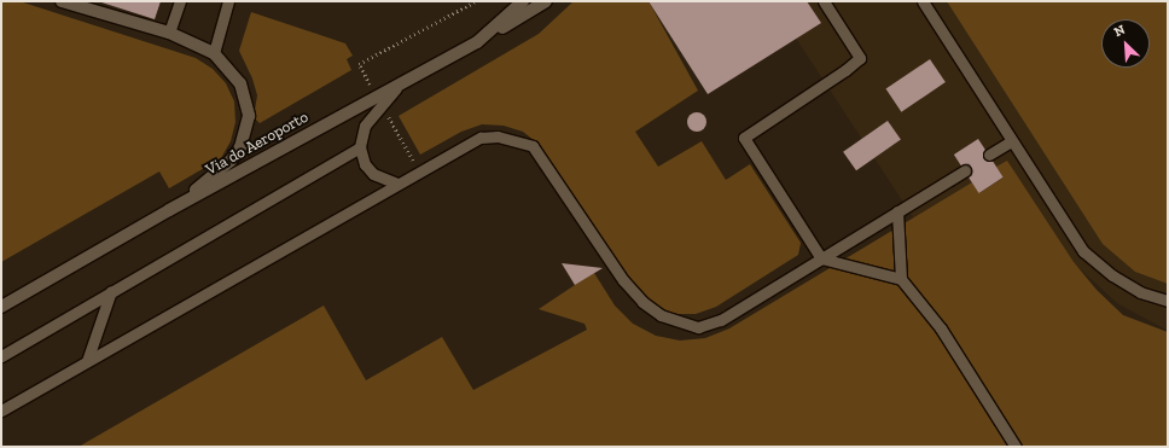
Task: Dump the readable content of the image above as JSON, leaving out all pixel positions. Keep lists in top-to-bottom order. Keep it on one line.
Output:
{"streets":{"street":["Via do Aeroporto"]},"north":"top left"}
